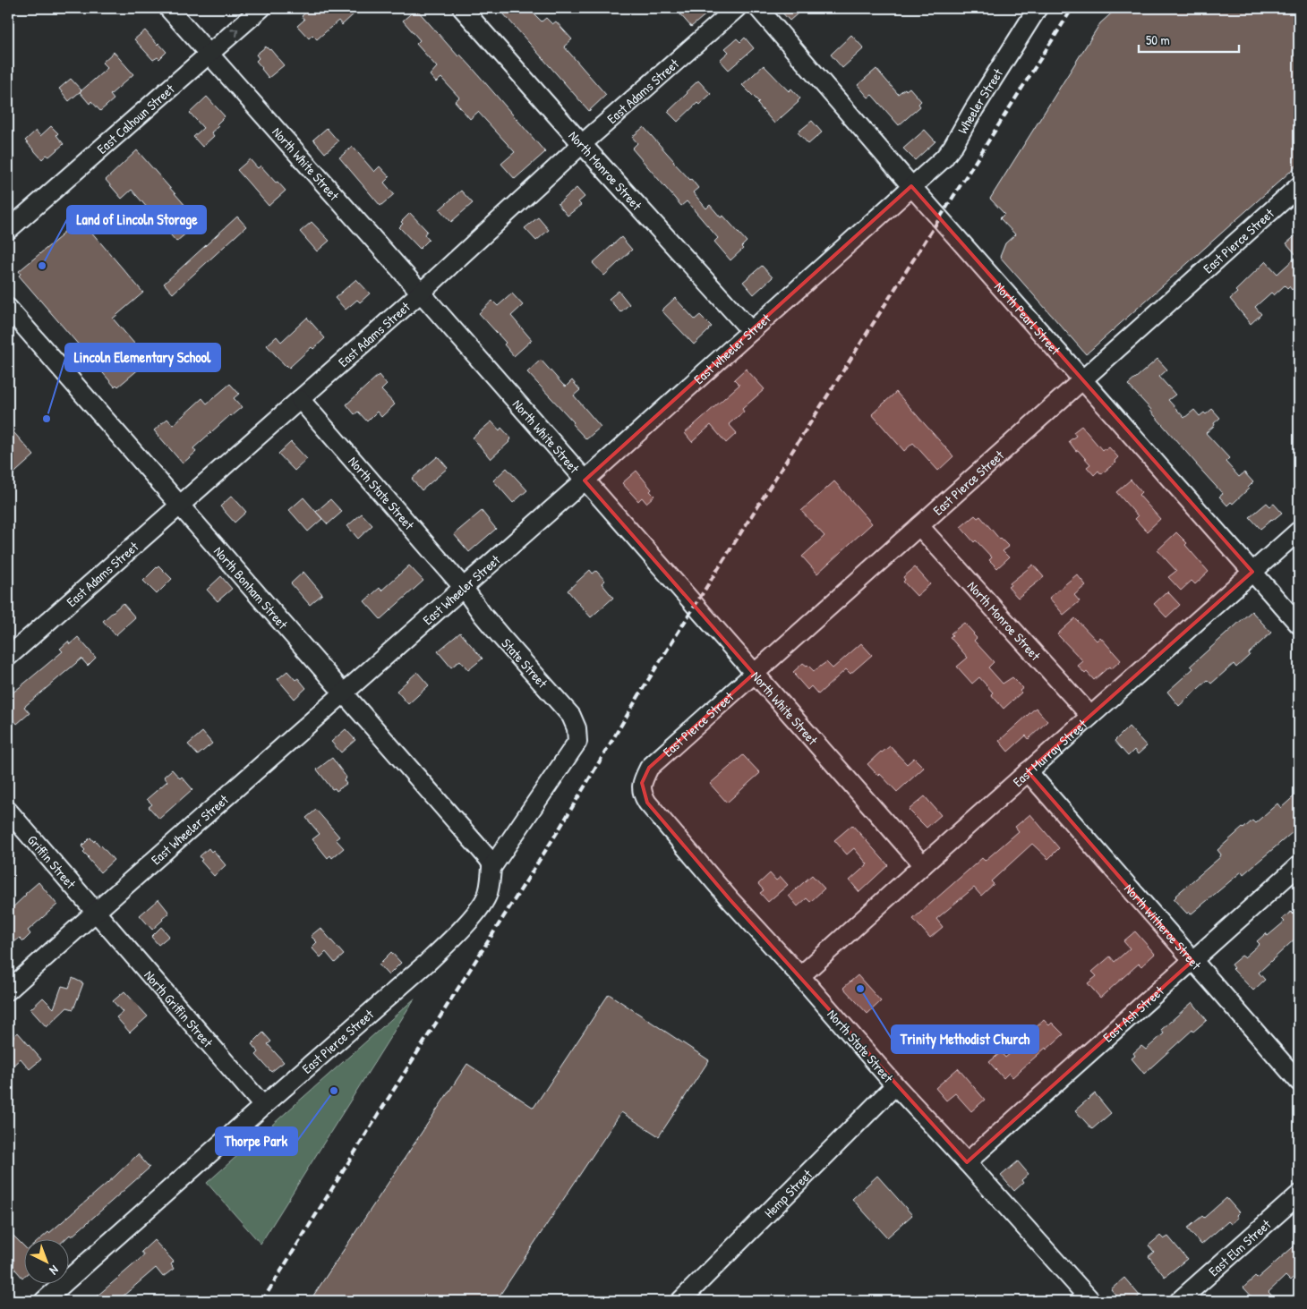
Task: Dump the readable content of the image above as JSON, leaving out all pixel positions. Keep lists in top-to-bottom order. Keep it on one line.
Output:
{"streets":{"street":["East Adams Street","Wheeler Street","East Calhoun Street","North White Street","North Monroe Street","East Pierce Street","North Pearl Street","East Wheeler Street","North State Street","North Bonham Street","State Street","East Murray Street","Griffin Street","North Witheroe Street","North Griffin Street","East Ash Street","Hemp Street","East Elm Street"]},"crossings":[["East Adams Street","North White Street"],["East Adams Street","North Monroe Street"],["East Adams Street","North State Street"],["East Adams Street","North Bonham Street"],["Wheeler Street","North Pearl Street"],["Wheeler Street","East Wheeler Street"],["East Calhoun Street","North White Street"],["North White Street","East Pierce Street"],["North White Street","East Wheeler Street"],["North White Street","East Murray Street"],["North Monroe Street","East Pierce Street"],["North Monroe Street","East Wheeler Street"],["North Monroe Street","East Murray Street"],["East Pierce Street","North Pearl Street"],["East Pierce Street","North State Street"],["East Pierce Street","North Bonham Street"],["East Pierce Street","State Street"],["East Pierce Street","North Griffin Street"],["North Pearl Street","East Wheeler Street"],["North Pearl Street","East Murray Street"],["East Wheeler Street","North State Street"],["East Wheeler Street","North Bonham Street"],["East Wheeler Street","State Street"],["East Wheeler Street","Griffin Street"],["East Wheeler Street","North Griffin Street"],["North State Street","State Street"],["North State Street","East Murray Street"],["North State Street","East Ash Street"],["North State Street","Hemp Street"],["East Murray Street","North Witheroe Street"],["Griffin Street","North Griffin Street"],["North Witheroe Street","East Ash Street"]],"places":["Land of Lincoln Storage","Lincoln Elementary School","Trinity Methodist Church","Thorpe Park"],"scale_bar":"50 m","north":"bottom right"}
